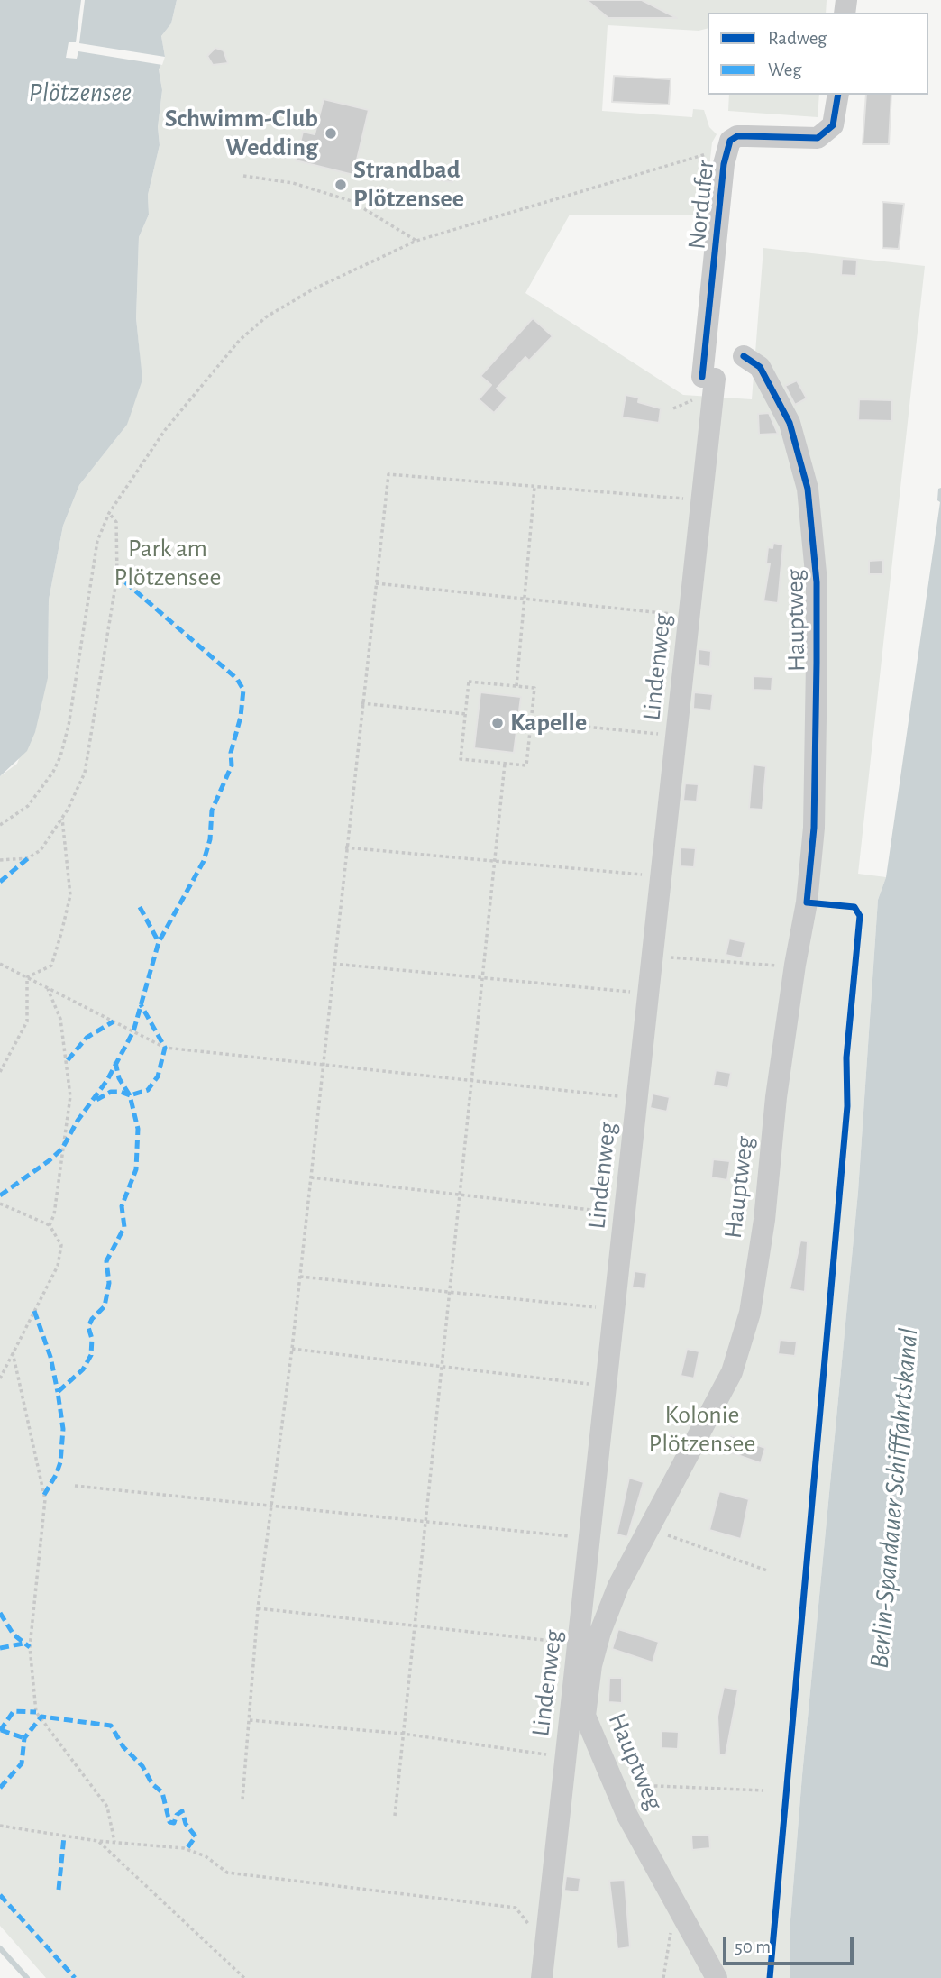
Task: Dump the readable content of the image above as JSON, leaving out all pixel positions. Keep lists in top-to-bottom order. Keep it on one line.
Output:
{"streets":{"street":["Nordufer","Hauptweg","Lindenweg"]},"crossings":[["Nordufer","Lindenweg"],["Hauptweg","Lindenweg"]],"water":["Plötzensee","Berlin-Spandauer Schifffahrtskanal"],"parks":["Park am Plötzensee","Kolonie Plötzensee"],"places":["Schwimm-Club Wedding","Strandbad Plötzensee","Kapelle"],"legend":["Radweg","Weg"],"scale_bar":"50 m"}
